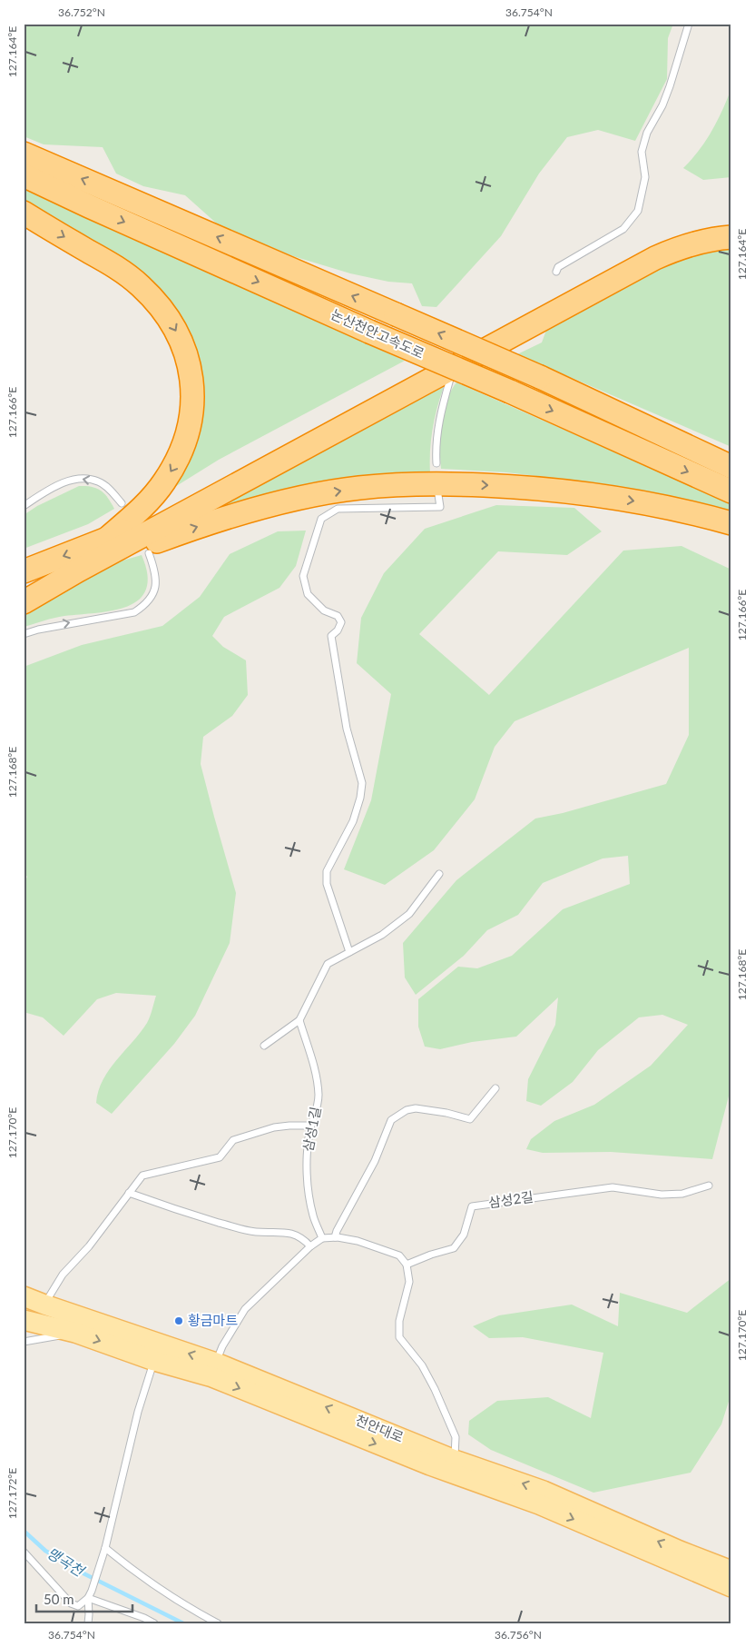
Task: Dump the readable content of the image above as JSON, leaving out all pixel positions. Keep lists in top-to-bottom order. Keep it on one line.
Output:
{"streets":{"highway":["논산천안고속도로"],"main road":["천안대로"],"lane":["삼성1길","삼성2길"]},"water":["맹곡천"],"places":["황금마트"],"scale_bar":"50 m","coordinates":["36.752°N","36.754°N","127.164°E","127.166°E","127.168°E","127.170°E","127.172°E","36.756°N"]}
